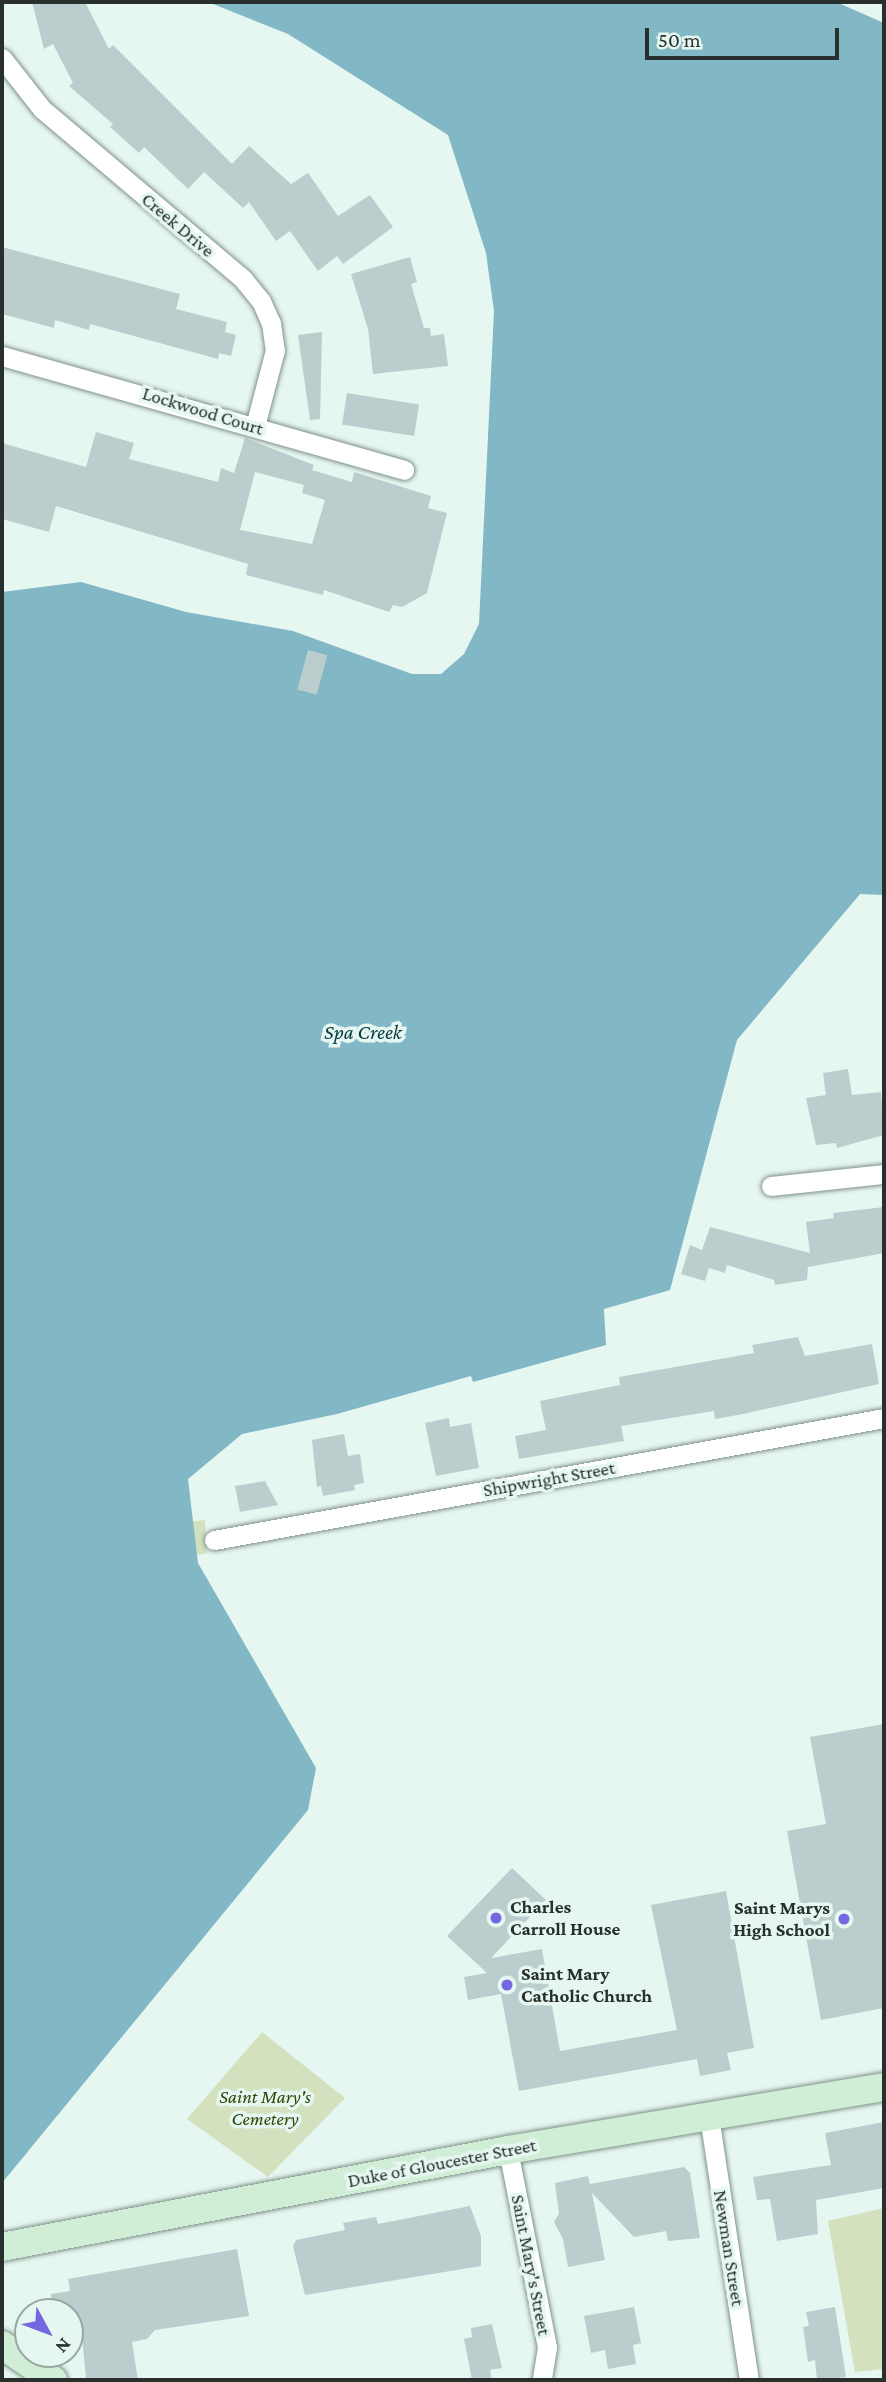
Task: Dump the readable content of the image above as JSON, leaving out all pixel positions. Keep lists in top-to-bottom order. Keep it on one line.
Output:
{"streets":{"main road":["Duke of Gloucester Street"],"street":["Creek Drive","Lockwood Court","Shipwright Street","Newman Street","Saint Mary's Street"]},"crossings":[["Creek Drive","Lockwood Court"],["Duke of Gloucester Street","Newman Street"],["Duke of Gloucester Street","Saint Mary's Street"]],"water":["Spa Creek"],"parks":["Saint Mary's Cemetery"],"places":["Charles Carroll House","Saint Marys High School","Saint Mary Catholic Church"],"scale_bar":"50 m","north":"bottom right"}
